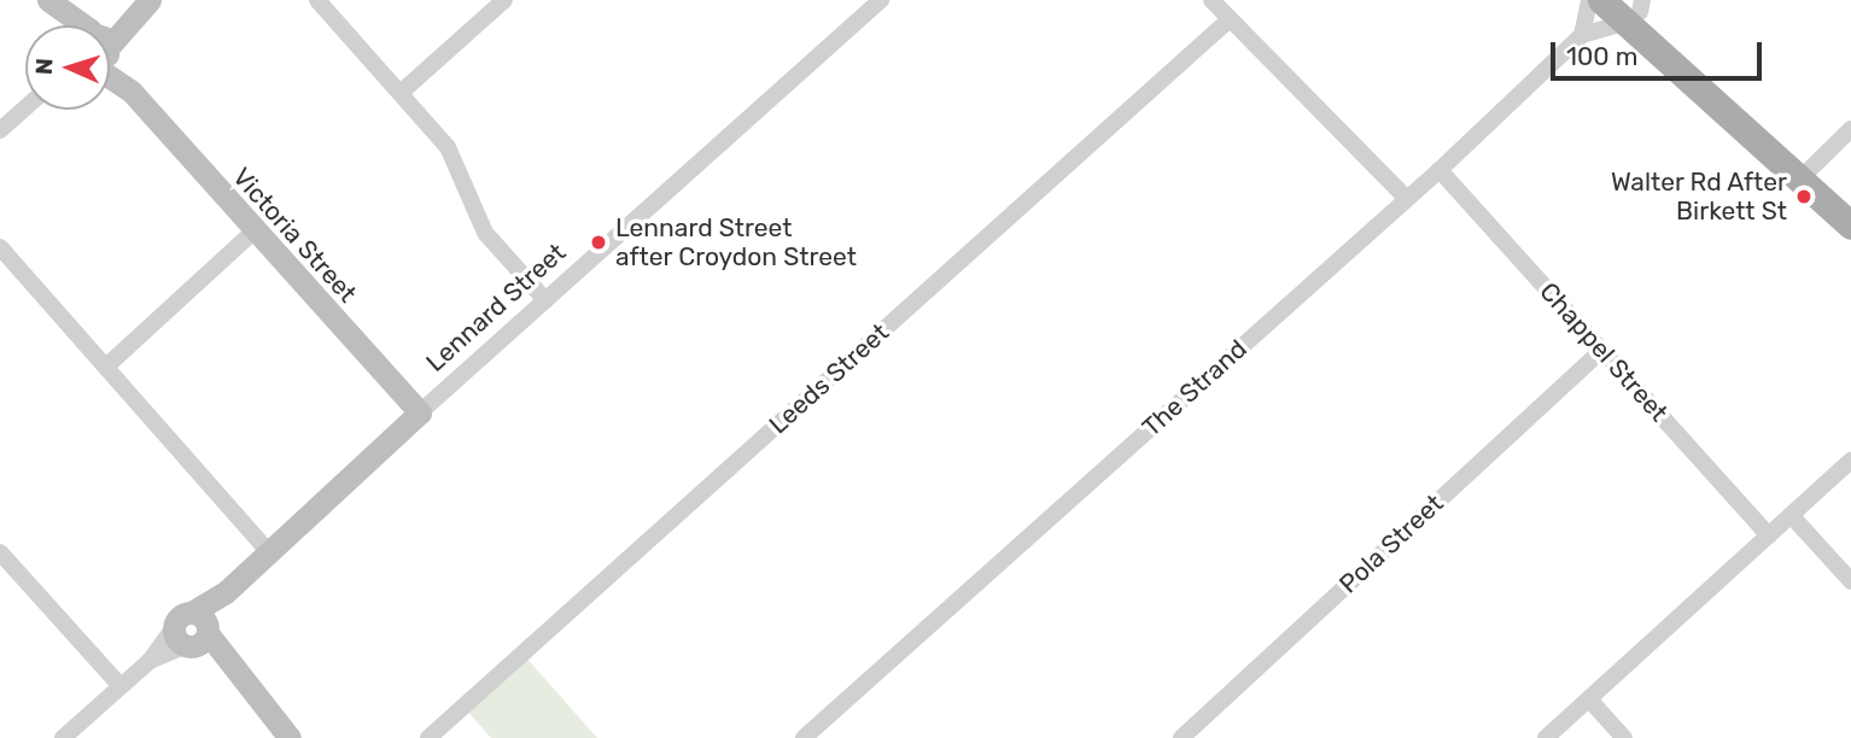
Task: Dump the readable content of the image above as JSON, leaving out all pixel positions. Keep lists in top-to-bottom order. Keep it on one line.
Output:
{"streets":{"street":["Victoria Street","Lennard Street","Chappel Street","Leeds Street","The Strand","Pola Street"]},"crossings":[["Victoria Street","Lennard Street"],["Chappel Street","The Strand"],["Chappel Street","Pola Street"]],"places":["Walter Rd After Birkett St","Lennard Street after Croydon Street"],"scale_bar":"100 m","north":"left"}
